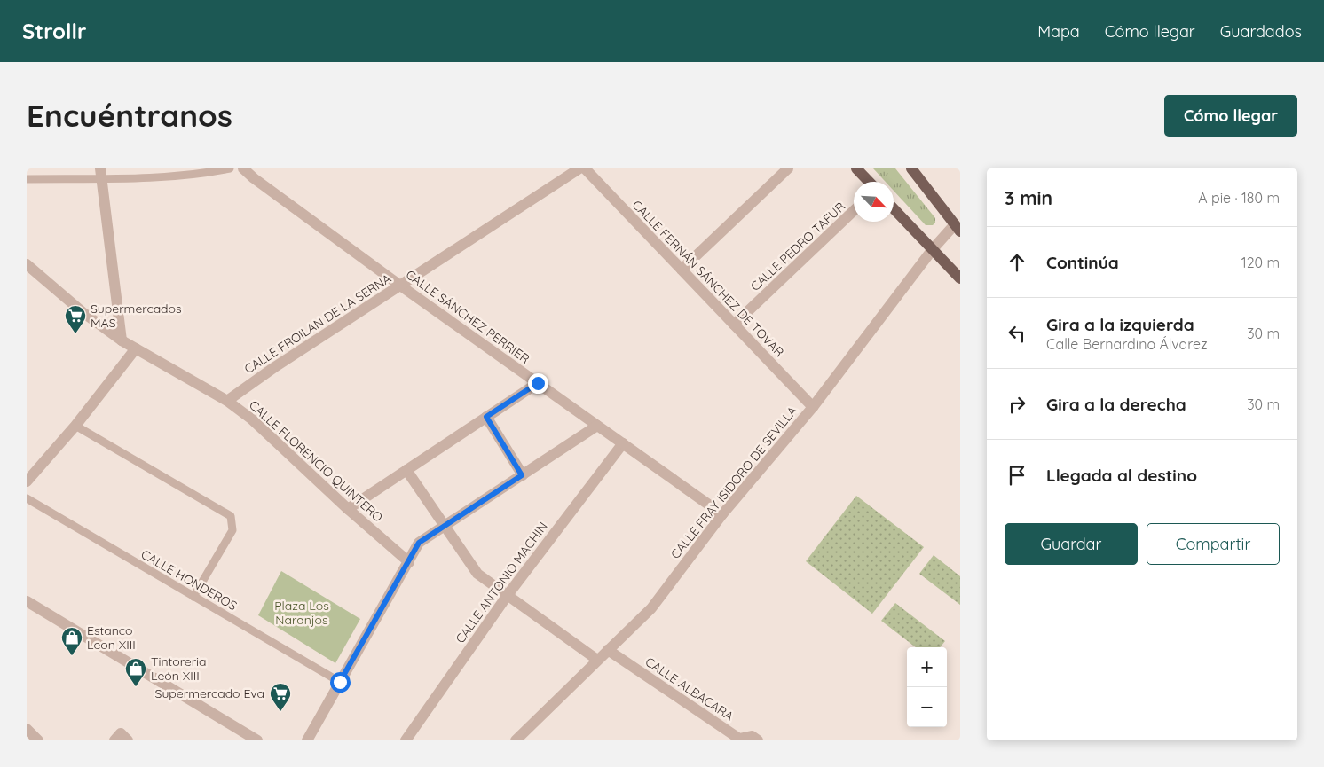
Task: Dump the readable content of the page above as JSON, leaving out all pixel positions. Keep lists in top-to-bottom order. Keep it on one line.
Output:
{"streets":{"street":["CALLE PEDRO TAFUR","CALLE FERNÁN SÁNCHEZ DE TOVAR","CALLE SÁNCHEZ PERRIER","CALLE FROILAN DE LA SERNA","CALLE FLORENCIO QUINTERO","CALLE FRAY ISIDORO DE SEVILLA","CALLE ANTONIO MACHIN","CALLE ALBACARA"],"lane":["CALLE HONDEROS"]},"crossings":[["CALLE PEDRO TAFUR","CALLE FERNÁN SÁNCHEZ DE TOVAR"],["CALLE FERNÁN SÁNCHEZ DE TOVAR","CALLE FRAY ISIDORO DE SEVILLA"],["CALLE SÁNCHEZ PERRIER","CALLE FROILAN DE LA SERNA"],["CALLE SÁNCHEZ PERRIER","CALLE FRAY ISIDORO DE SEVILLA"],["CALLE SÁNCHEZ PERRIER","CALLE ANTONIO MACHIN"],["CALLE FROILAN DE LA SERNA","CALLE FLORENCIO QUINTERO"],["CALLE FRAY ISIDORO DE SEVILLA","CALLE ALBACARA"]],"parks":["Plaza Los Naranjos"],"places":{"supermarket":["Supermercados MAS","Supermercado Eva"],"shop":["Estanco Leon XIII","Tintoreria León XIII"]},"north":"bottom right","page":{"header":"Strollr","nav":["Mapa","Cómo llegar","Guardados"],"buttons":["Cómo llegar",["Guardar","Compartir"]],"title":"Encuéntranos","heading":["3 min","A pie · 180 m"],"list":[["Continúa","120 m"],["Gira a la izquierda","Calle Bernardino Álvarez","30 m"],["Gira a la derecha","30 m"],"Llegada al destino"],"map_buttons":["+","−"]}}
